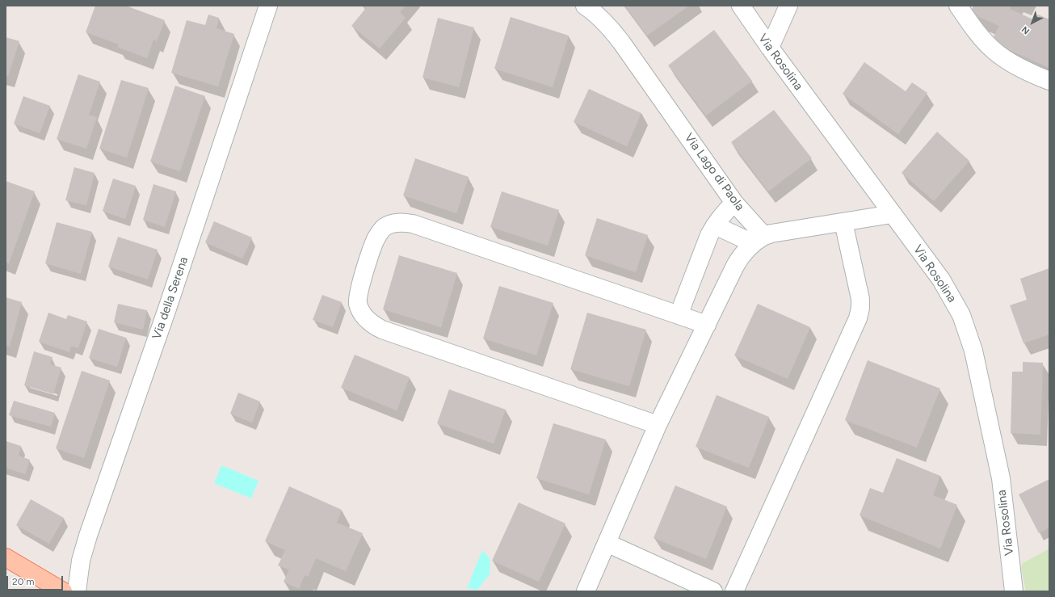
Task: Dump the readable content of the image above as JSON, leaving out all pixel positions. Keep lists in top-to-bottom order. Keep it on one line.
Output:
{"streets":{"street":["Via Rosolina","Via Lago di Paola","Via della Serena"]},"scale_bar":"20 m","north":"bottom left"}
